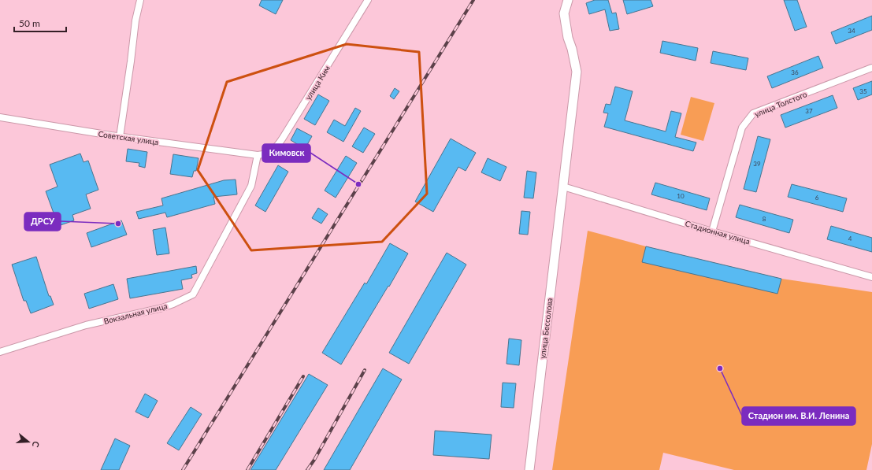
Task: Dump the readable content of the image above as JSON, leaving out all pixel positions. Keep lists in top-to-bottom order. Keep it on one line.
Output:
{"streets":{"main road":["улица Бессолова"],"street":["улица Ким","улица Толстого","Советская улица","Стадионная улица","Вокзальная улица"]},"crossings":[["улица Ким","Советская улица"],["улица Ким","Вокзальная улица"],["улица Толстого","Стадионная улица"],["Советская улица","Вокзальная улица"],["Стадионная улица","улица Бессолова"]],"places":["Кимовск","ДРСУ","Стадион им. В.И. Ленина"],"house_numbers":["34","36","35","37","39","10","6","8","4"],"scale_bar":"50 m","north":"right"}
